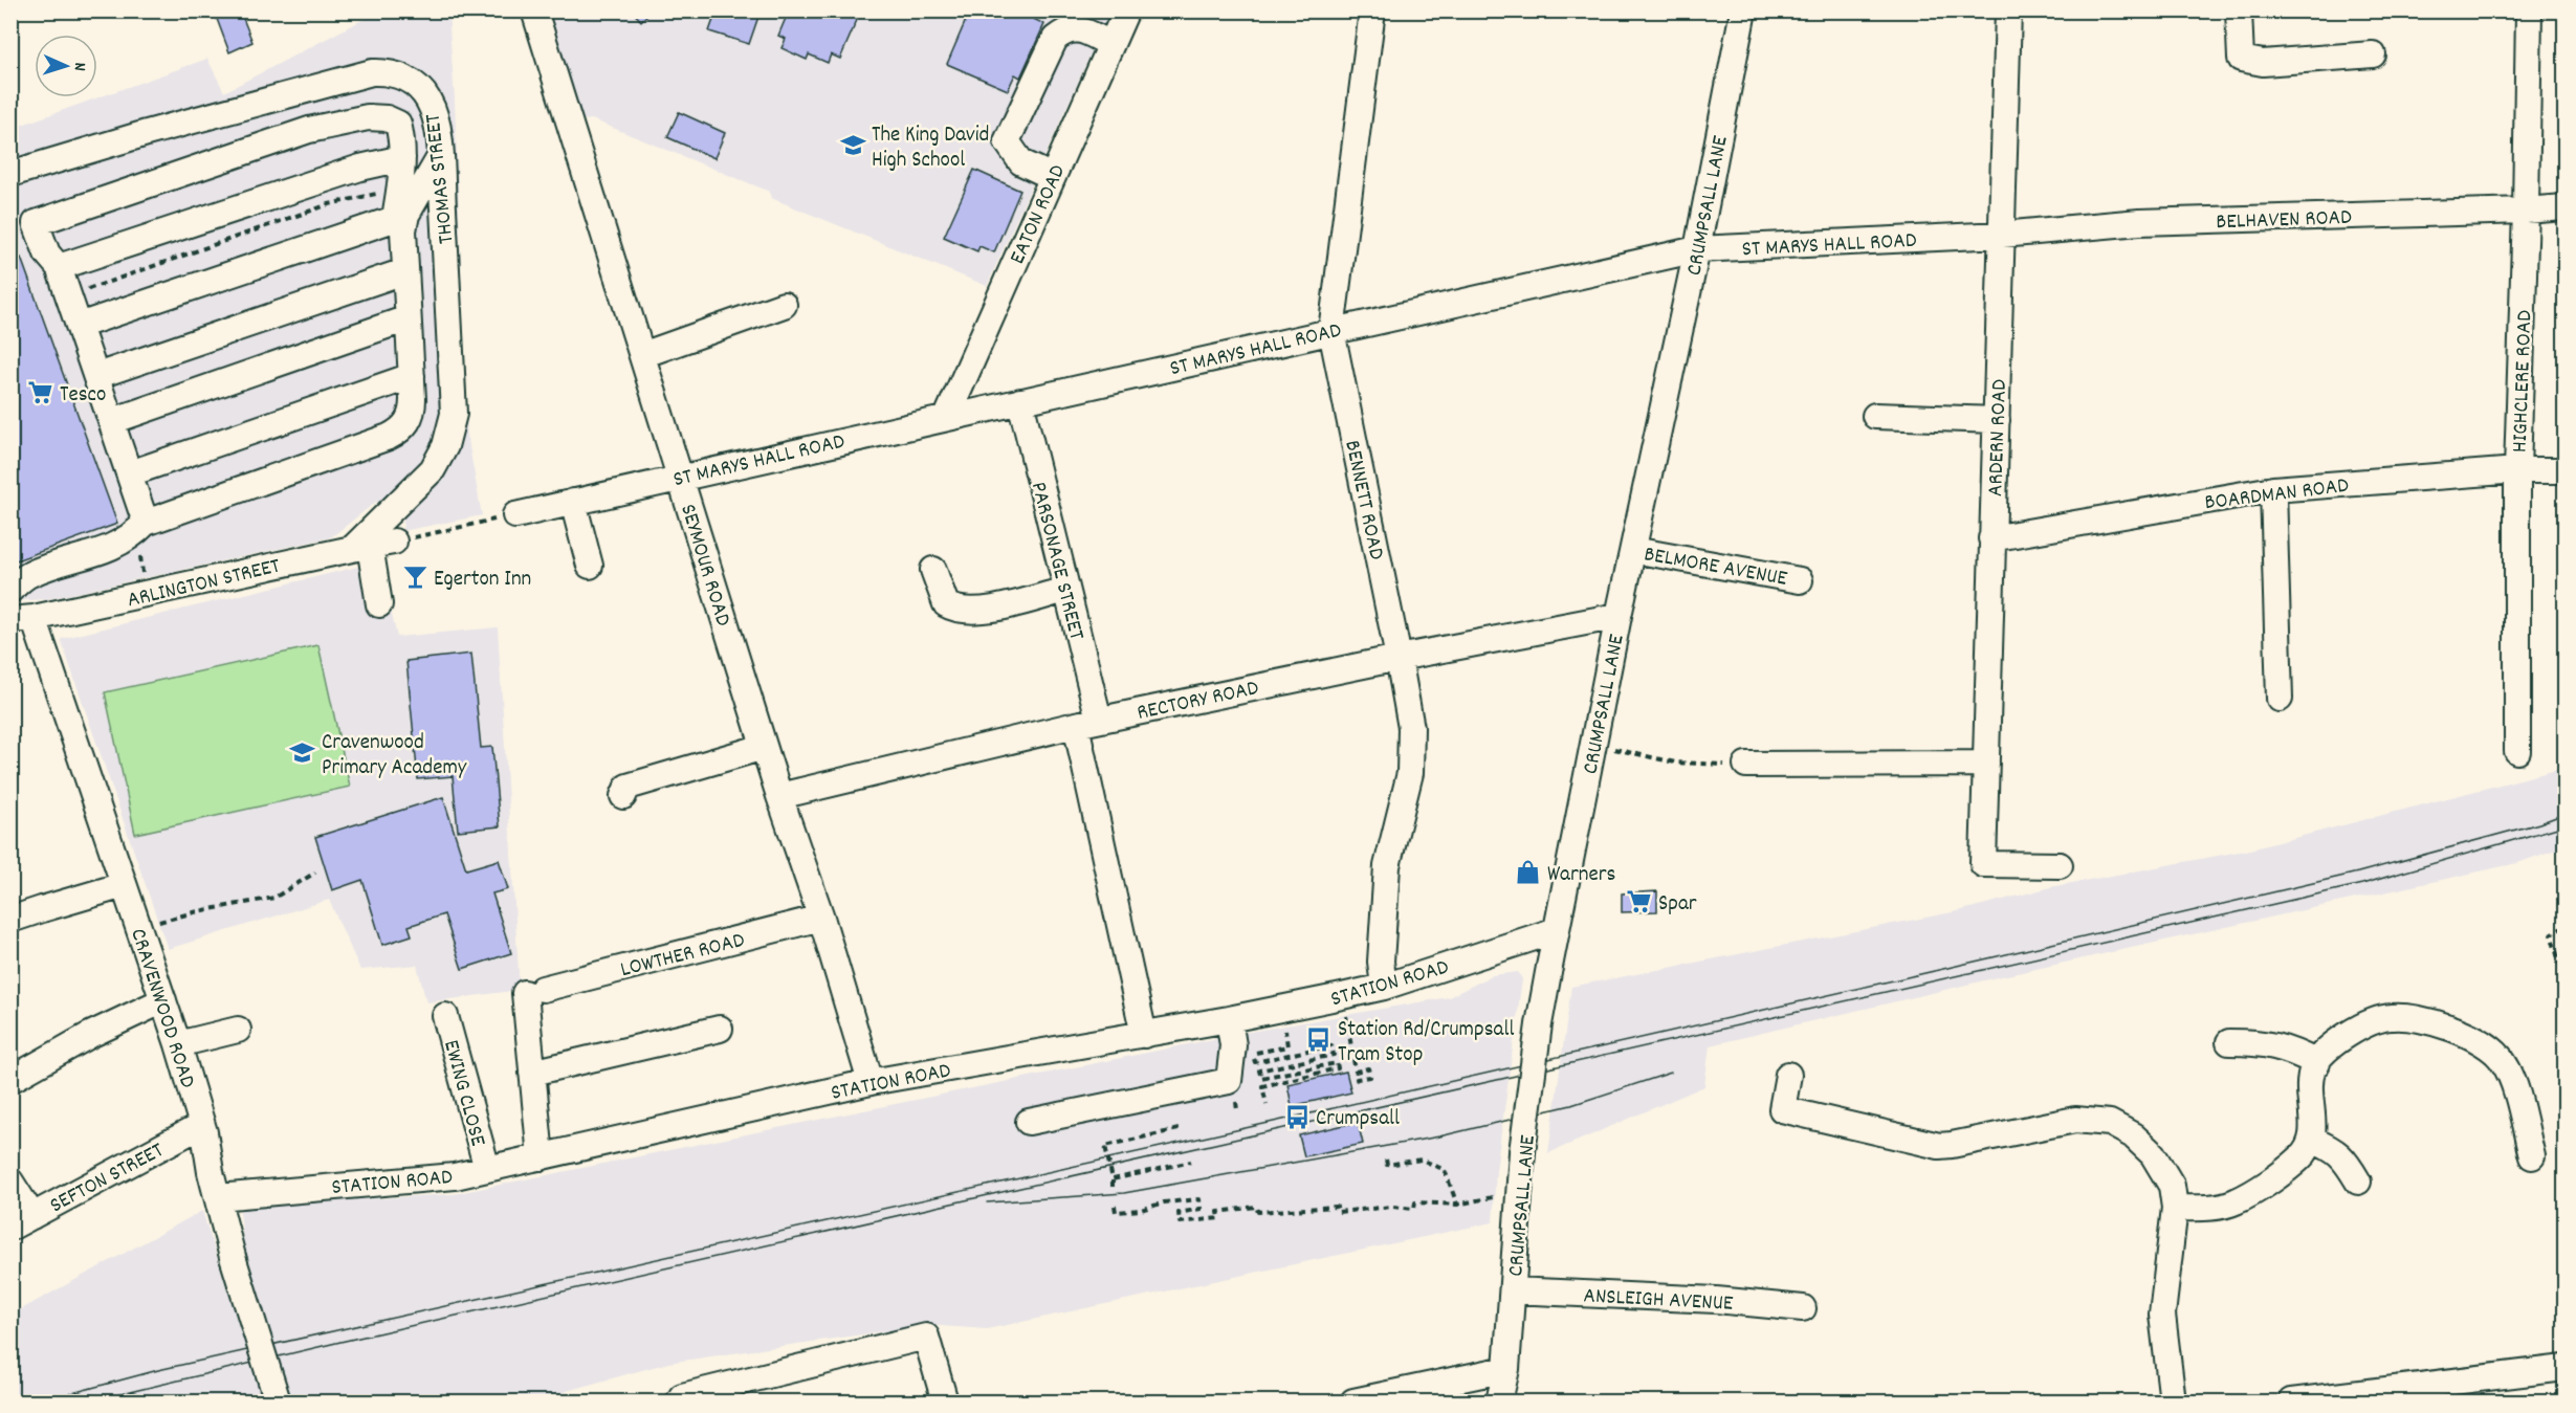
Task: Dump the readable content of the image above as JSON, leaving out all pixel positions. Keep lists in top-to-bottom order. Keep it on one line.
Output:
{"streets":{"street":["THOMAS STREET","CRUMPSALL LANE","EATON ROAD","BELHAVEN ROAD","ST MARYS HALL ROAD","HIGHCLERE ROAD","ARDERN ROAD","BOARDMAN ROAD","BENNETT ROAD","PARSONAGE STREET","SEYMOUR ROAD","BELMORE AVENUE","ARLINGTON STREET","RECTORY ROAD","LOWTHER ROAD","STATION ROAD","CRAVENWOOD ROAD","EWING CLOSE","SEFTON STREET","ANSLEIGH AVENUE"]},"crossings":[["THOMAS STREET","ARLINGTON STREET"],["CRUMPSALL LANE","ST MARYS HALL ROAD"],["CRUMPSALL LANE","BELMORE AVENUE"],["CRUMPSALL LANE","RECTORY ROAD"],["CRUMPSALL LANE","STATION ROAD"],["CRUMPSALL LANE","ANSLEIGH AVENUE"],["EATON ROAD","ST MARYS HALL ROAD"],["BELHAVEN ROAD","ST MARYS HALL ROAD"],["BELHAVEN ROAD","HIGHCLERE ROAD"],["BELHAVEN ROAD","ARDERN ROAD"],["ST MARYS HALL ROAD","ARDERN ROAD"],["ST MARYS HALL ROAD","BENNETT ROAD"],["ST MARYS HALL ROAD","PARSONAGE STREET"],["ST MARYS HALL ROAD","SEYMOUR ROAD"],["HIGHCLERE ROAD","BOARDMAN ROAD"],["ARDERN ROAD","BOARDMAN ROAD"],["BENNETT ROAD","RECTORY ROAD"],["BENNETT ROAD","STATION ROAD"],["PARSONAGE STREET","RECTORY ROAD"],["PARSONAGE STREET","STATION ROAD"],["SEYMOUR ROAD","RECTORY ROAD"],["SEYMOUR ROAD","LOWTHER ROAD"],["SEYMOUR ROAD","STATION ROAD"],["ARLINGTON STREET","CRAVENWOOD ROAD"],["STATION ROAD","CRAVENWOOD ROAD"],["STATION ROAD","EWING CLOSE"],["CRAVENWOOD ROAD","SEFTON STREET"]],"places":{"school or university":["The King David High School","Cravenwood Primary Academy"],"supermarket":["Tesco","Spar"],"bar":["Egerton Inn"],"shop":["Warners"],"bus stop":["Station Rd/Crumpsall Tram Stop","Crumpsall"]},"north":"right"}
